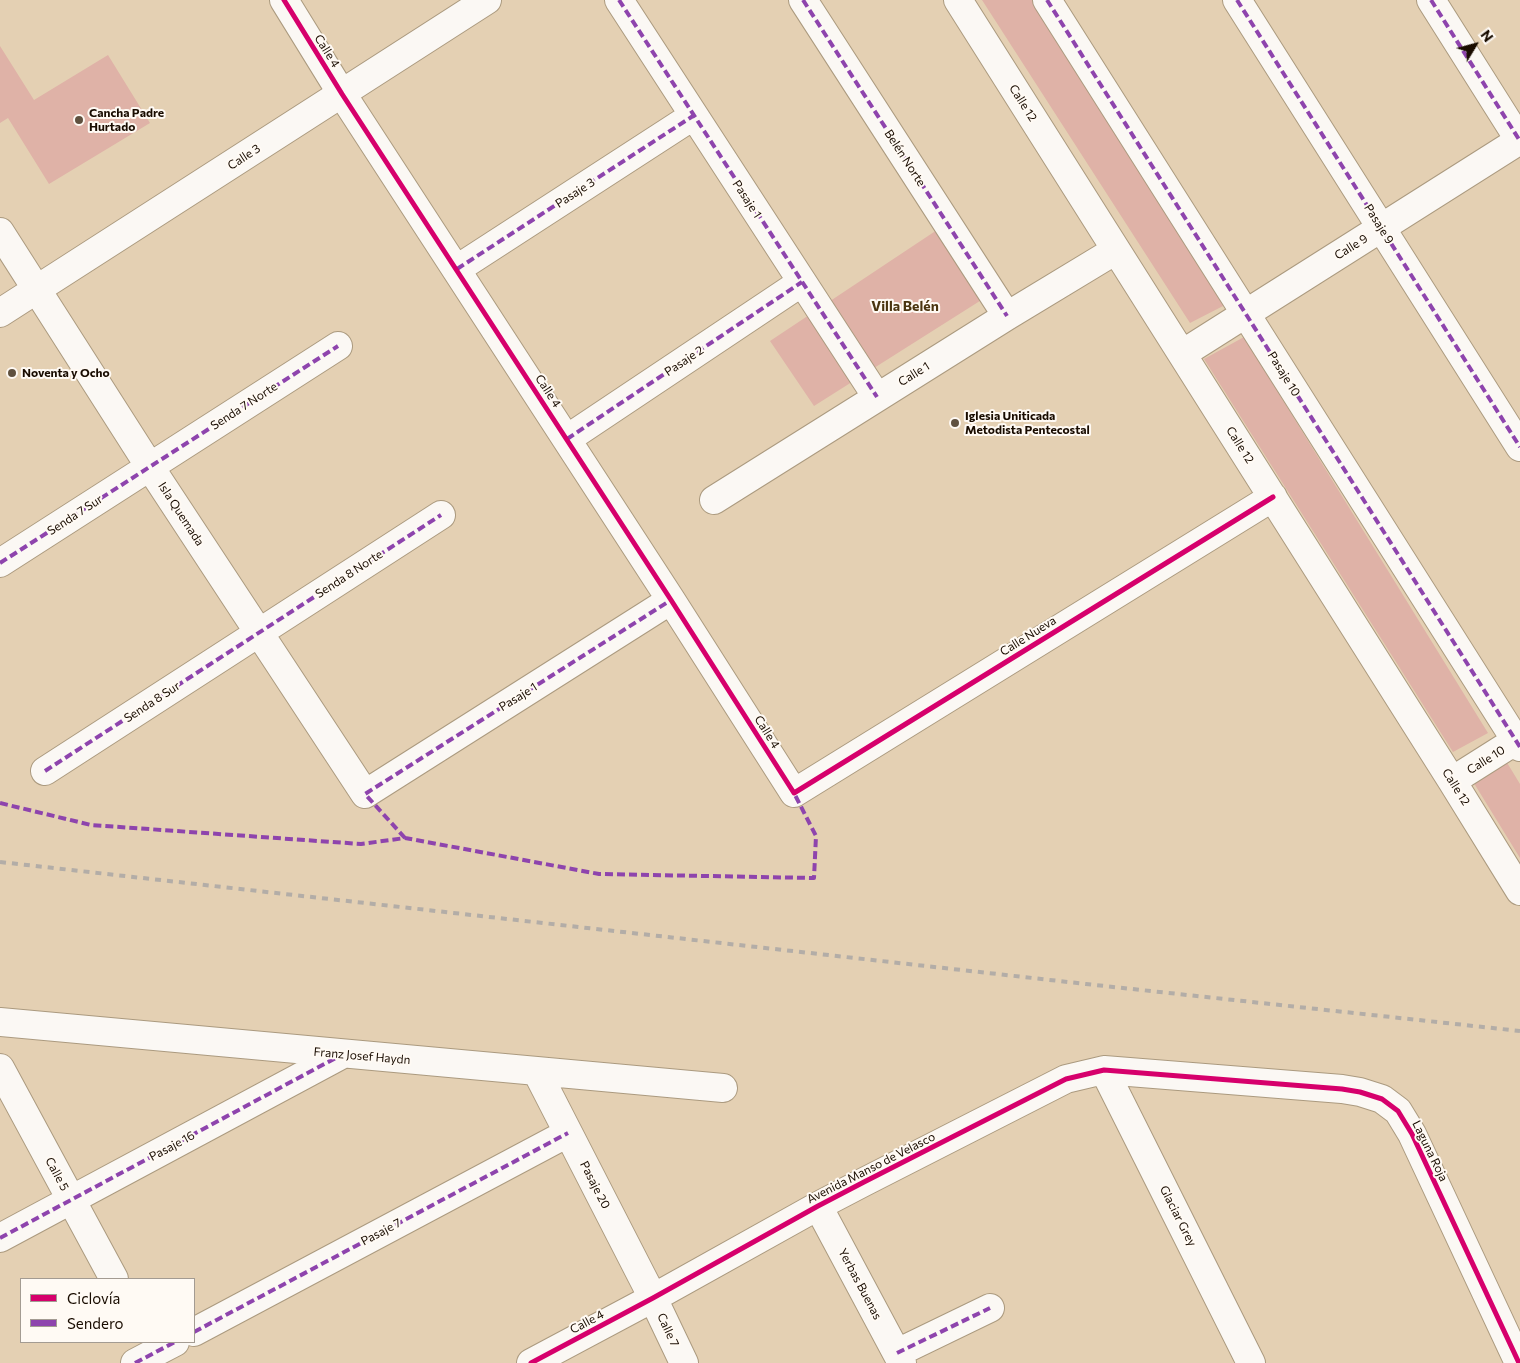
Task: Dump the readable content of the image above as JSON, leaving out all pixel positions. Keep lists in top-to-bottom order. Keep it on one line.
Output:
{"streets":{"street":["Calle 4","Calle 12","Calle 3","Belén Norte","Pasaje 3","Pasaje 1","Pasaje 9","Calle 9","Pasaje 2","Calle 1","Pasaje 10","Senda 7 Norte","Isla Quemada","Senda 7 Sur","Senda 8 Norte","Calle Nueva","Senda 8 Sur","Calle 10","Franz Josef Haydn","Pasaje 16","Laguna Roja","Avenida Manso de Velasco","Calle 5","Pasaje 20","Glaciar Grey","Pasaje 7","Yerbas Buenas","Calle 7"]},"crossings":[["Calle 4","Calle 3"],["Calle 4","Pasaje 3"],["Calle 4","Pasaje 1"],["Calle 4","Pasaje 2"],["Calle 4","Calle Nueva"],["Calle 4","Avenida Manso de Velasco"],["Calle 4","Pasaje 20"],["Calle 4","Calle 7"],["Calle 12","Calle 9"],["Calle 12","Calle 1"],["Calle 12","Calle Nueva"],["Calle 12","Calle 10"],["Calle 3","Isla Quemada"],["Belén Norte","Calle 1"],["Pasaje 3","Pasaje 1"],["Pasaje 1","Pasaje 2"],["Pasaje 1","Calle 1"],["Pasaje 1","Isla Quemada"],["Pasaje 9","Calle 9"],["Calle 9","Pasaje 10"],["Pasaje 10","Calle 10"],["Senda 7 Norte","Isla Quemada"],["Senda 7 Norte","Senda 7 Sur"],["Isla Quemada","Senda 7 Sur"],["Isla Quemada","Senda 8 Norte"],["Isla Quemada","Senda 8 Sur"],["Senda 8 Norte","Senda 8 Sur"],["Franz Josef Haydn","Pasaje 16"],["Franz Josef Haydn","Pasaje 20"],["Pasaje 16","Calle 5"],["Laguna Roja","Avenida Manso de Velasco"],["Laguna Roja","Glaciar Grey"],["Avenida Manso de Velasco","Pasaje 20"],["Avenida Manso de Velasco","Glaciar Grey"],["Avenida Manso de Velasco","Yerbas Buenas"],["Avenida Manso de Velasco","Calle 7"],["Pasaje 20","Pasaje 7"],["Pasaje 20","Calle 7"]],"districts":["Villa Belén"],"places":["Cancha Padre Hurtado","Noventa y Ocho","Iglesia Uniticada Metodista Pentecostal"],"legend":["Ciclovía","Sendero"],"north":"top right"}
